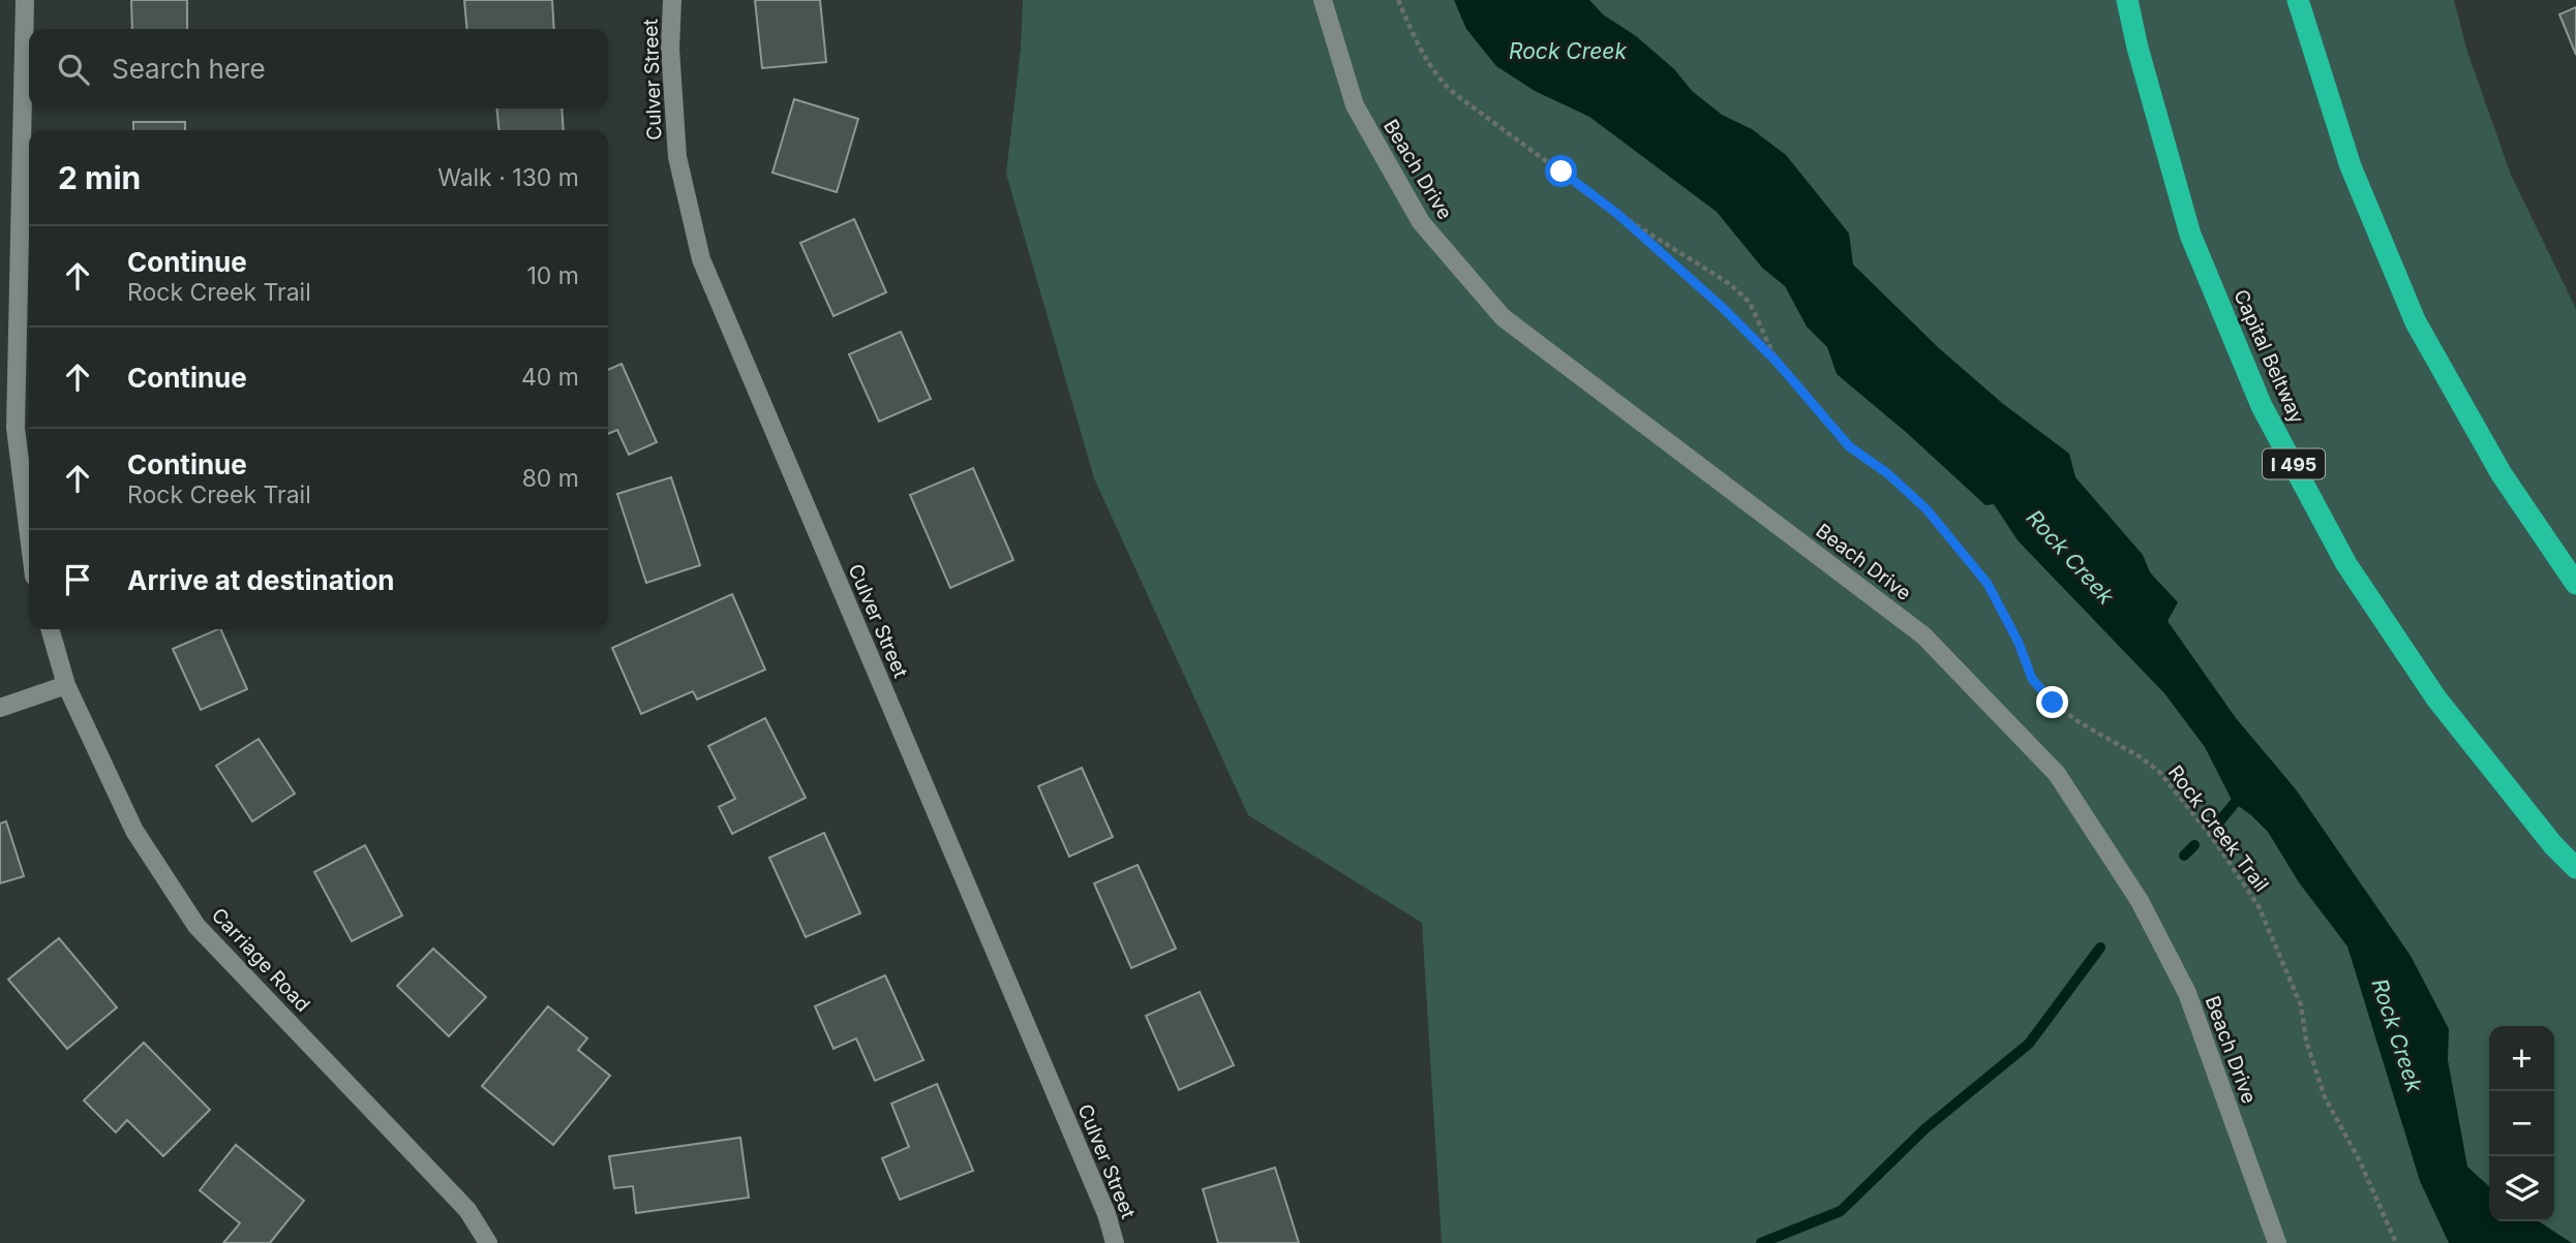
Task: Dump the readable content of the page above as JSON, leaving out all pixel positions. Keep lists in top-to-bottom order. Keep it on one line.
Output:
{"streets":{"highway":["Capital Beltway","I 495"],"street":["Culver Street","Beach Drive","Carriage Road"],"path":["Rock Creek Trail"]},"water":["Rock Creek"],"page":{"search":"Search here","heading":["2 min","Walk · 130 m"],"list":[["Continue","Rock Creek Trail","10 m"],["Continue","40 m"],["Continue","Rock Creek Trail","80 m"],"Arrive at destination"],"map_buttons":["+","−"]}}
